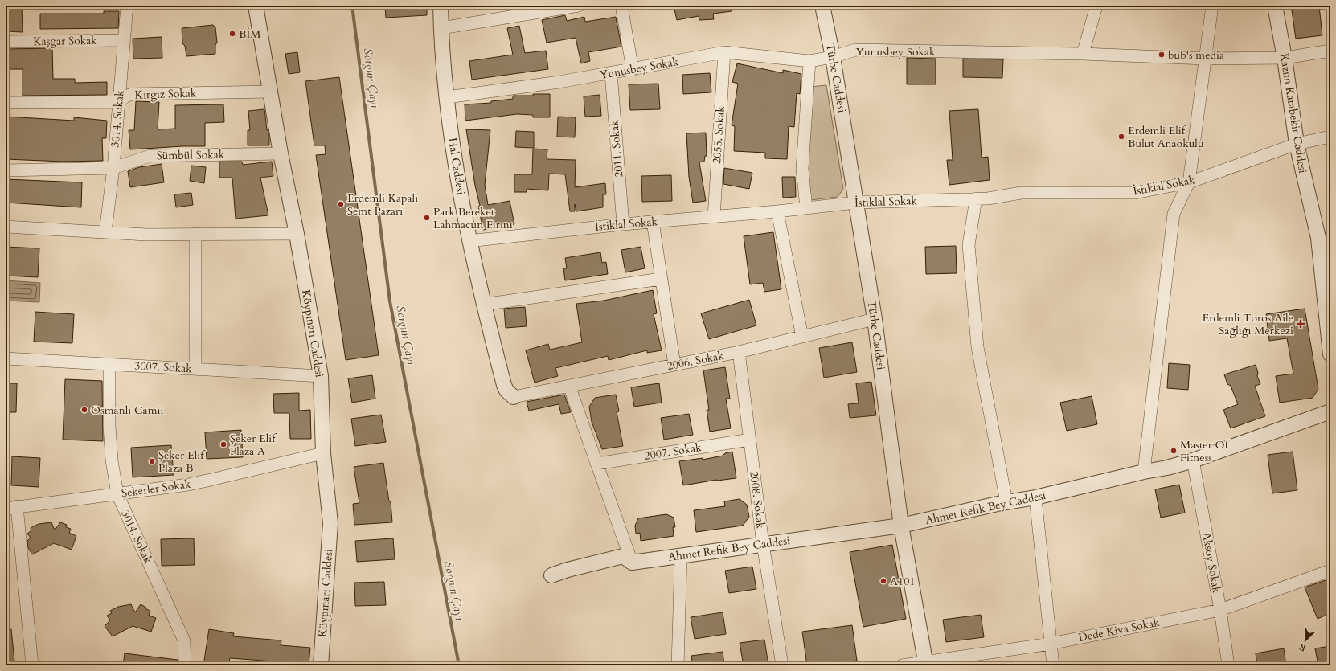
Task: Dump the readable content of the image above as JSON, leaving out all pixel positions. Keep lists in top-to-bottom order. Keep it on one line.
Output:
{"streets":{"street":["Kaşgar Sokak","Yunusbey Sokak","Türbe Caddesi","Kırgız Sokak","Kazım Karabekir Caddesi","3014. Sokak","2055. Sokak","2011. Sokak","Sümbül Sokak","Hal Caddesi","İstiklal Sokak","Köypınarı Caddesi","2006. Sokak","3007. Sokak","2007. Sokak","Şekerler Sokak","2008. Sokak","Ahmet Refik Bey Caddesi","Aksoy Sokak","Dede Kiya Sokak"]},"crossings":[["Kaşgar Sokak","3014. Sokak"],["Yunusbey Sokak","Türbe Caddesi"],["Yunusbey Sokak","Kazım Karabekir Caddesi"],["Yunusbey Sokak","2055. Sokak"],["Yunusbey Sokak","2011. Sokak"],["Yunusbey Sokak","Hal Caddesi"],["Türbe Caddesi","İstiklal Sokak"],["Türbe Caddesi","2006. Sokak"],["Türbe Caddesi","Ahmet Refik Bey Caddesi"],["Türbe Caddesi","Dede Kiya Sokak"],["Kırgız Sokak","3014. Sokak"],["Kırgız Sokak","Köypınarı Caddesi"],["Kazım Karabekir Caddesi","İstiklal Sokak"],["3014. Sokak","Sümbül Sokak"],["3014. Sokak","3007. Sokak"],["3014. Sokak","Şekerler Sokak"],["2055. Sokak","İstiklal Sokak"],["2011. Sokak","İstiklal Sokak"],["Sümbül Sokak","Köypınarı Caddesi"],["Hal Caddesi","İstiklal Sokak"],["Hal Caddesi","2006. Sokak"],["Köypınarı Caddesi","3007. Sokak"],["Köypınarı Caddesi","Şekerler Sokak"],["2006. Sokak","2008. Sokak"],["2007. Sokak","2008. Sokak"],["2008. Sokak","Ahmet Refik Bey Caddesi"],["Ahmet Refik Bey Caddesi","Aksoy Sokak"],["Aksoy Sokak","Dede Kiya Sokak"]],"water":["Sorgun Çayı"],"places":{"other":["BİM","bub's media","Erdemli Elif Bulut Anaokulu","Erdemli Kapalı Semt Pazarı","Park Bereket Lahmacun Fırını","Osmanlı Camii","Şeker Elif Plaza A","Master Of Fitness","Şeker Elif Plaza B","A101"],"health":["Erdemli Toros Aile Sağlığı Merkezi"]},"north":"bottom left"}
